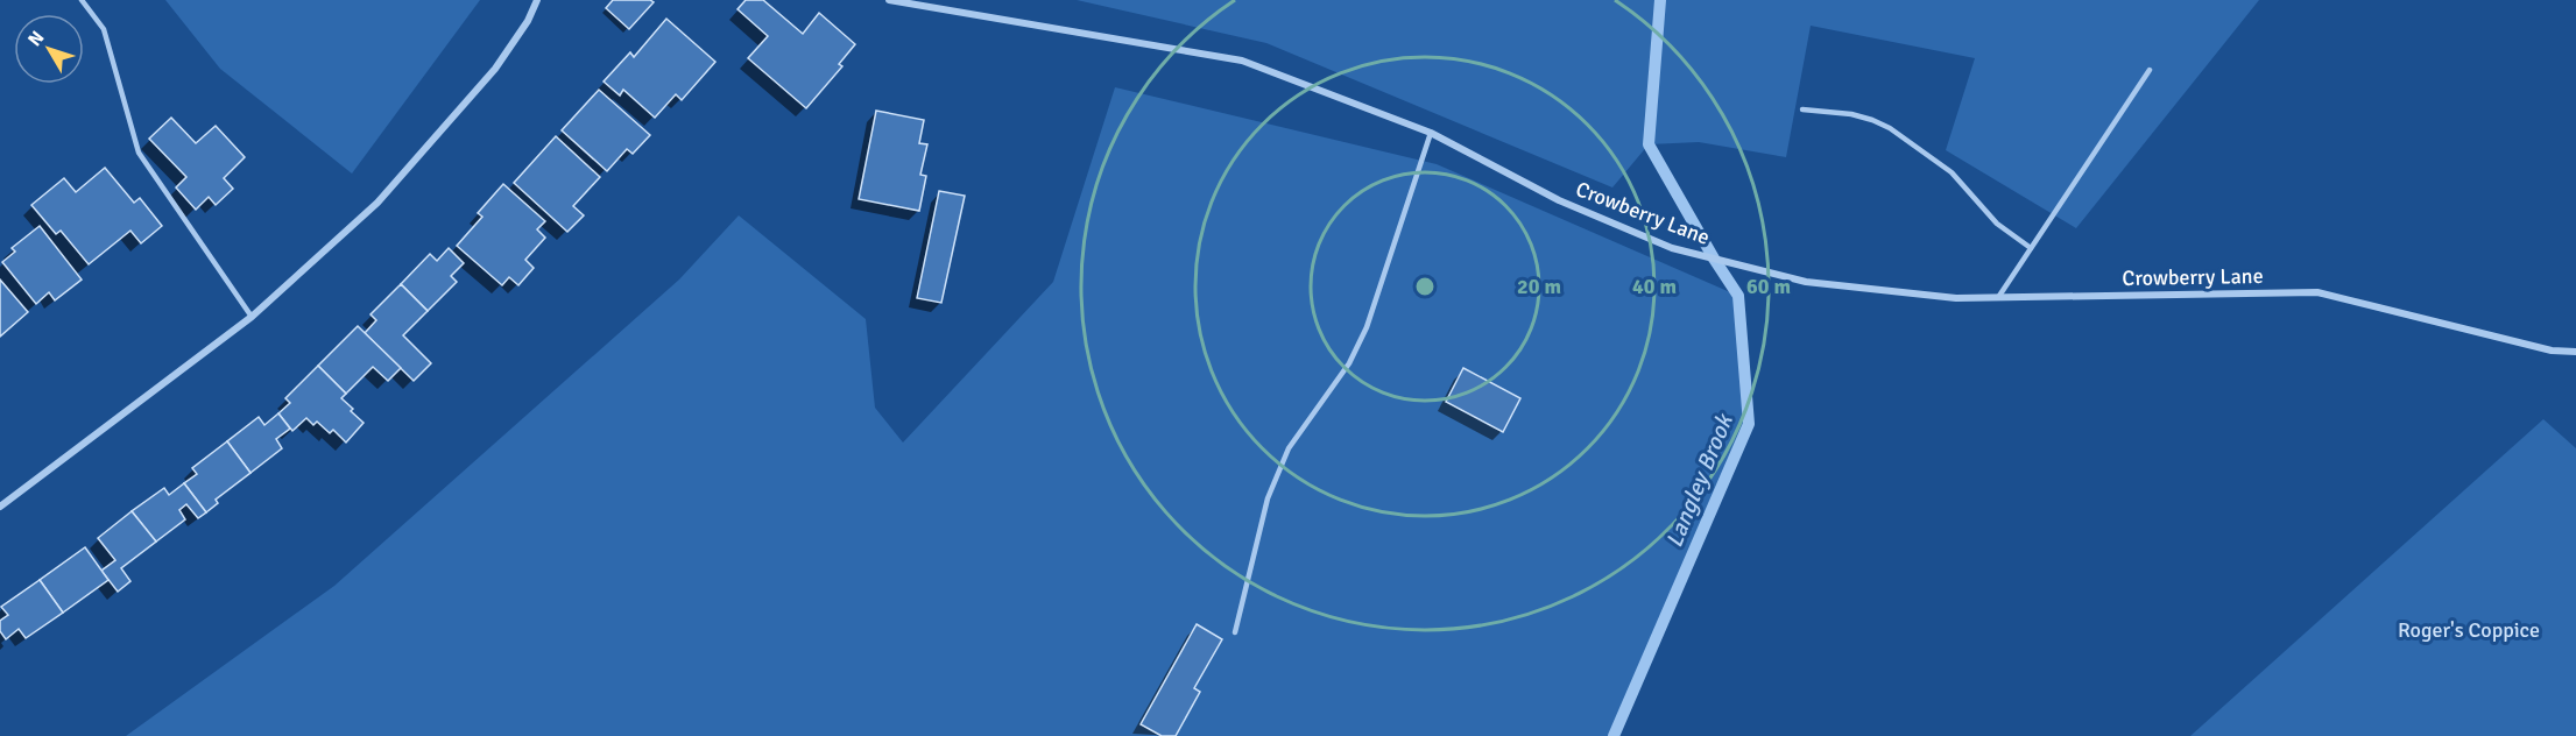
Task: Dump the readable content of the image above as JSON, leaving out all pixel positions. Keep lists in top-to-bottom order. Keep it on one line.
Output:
{"streets":{"street":["Crowberry Lane"]},"water":["Langley Brook"],"parks":["Roger's Coppice"],"north":"top left","rings":["20 m","40 m","60 m"]}
